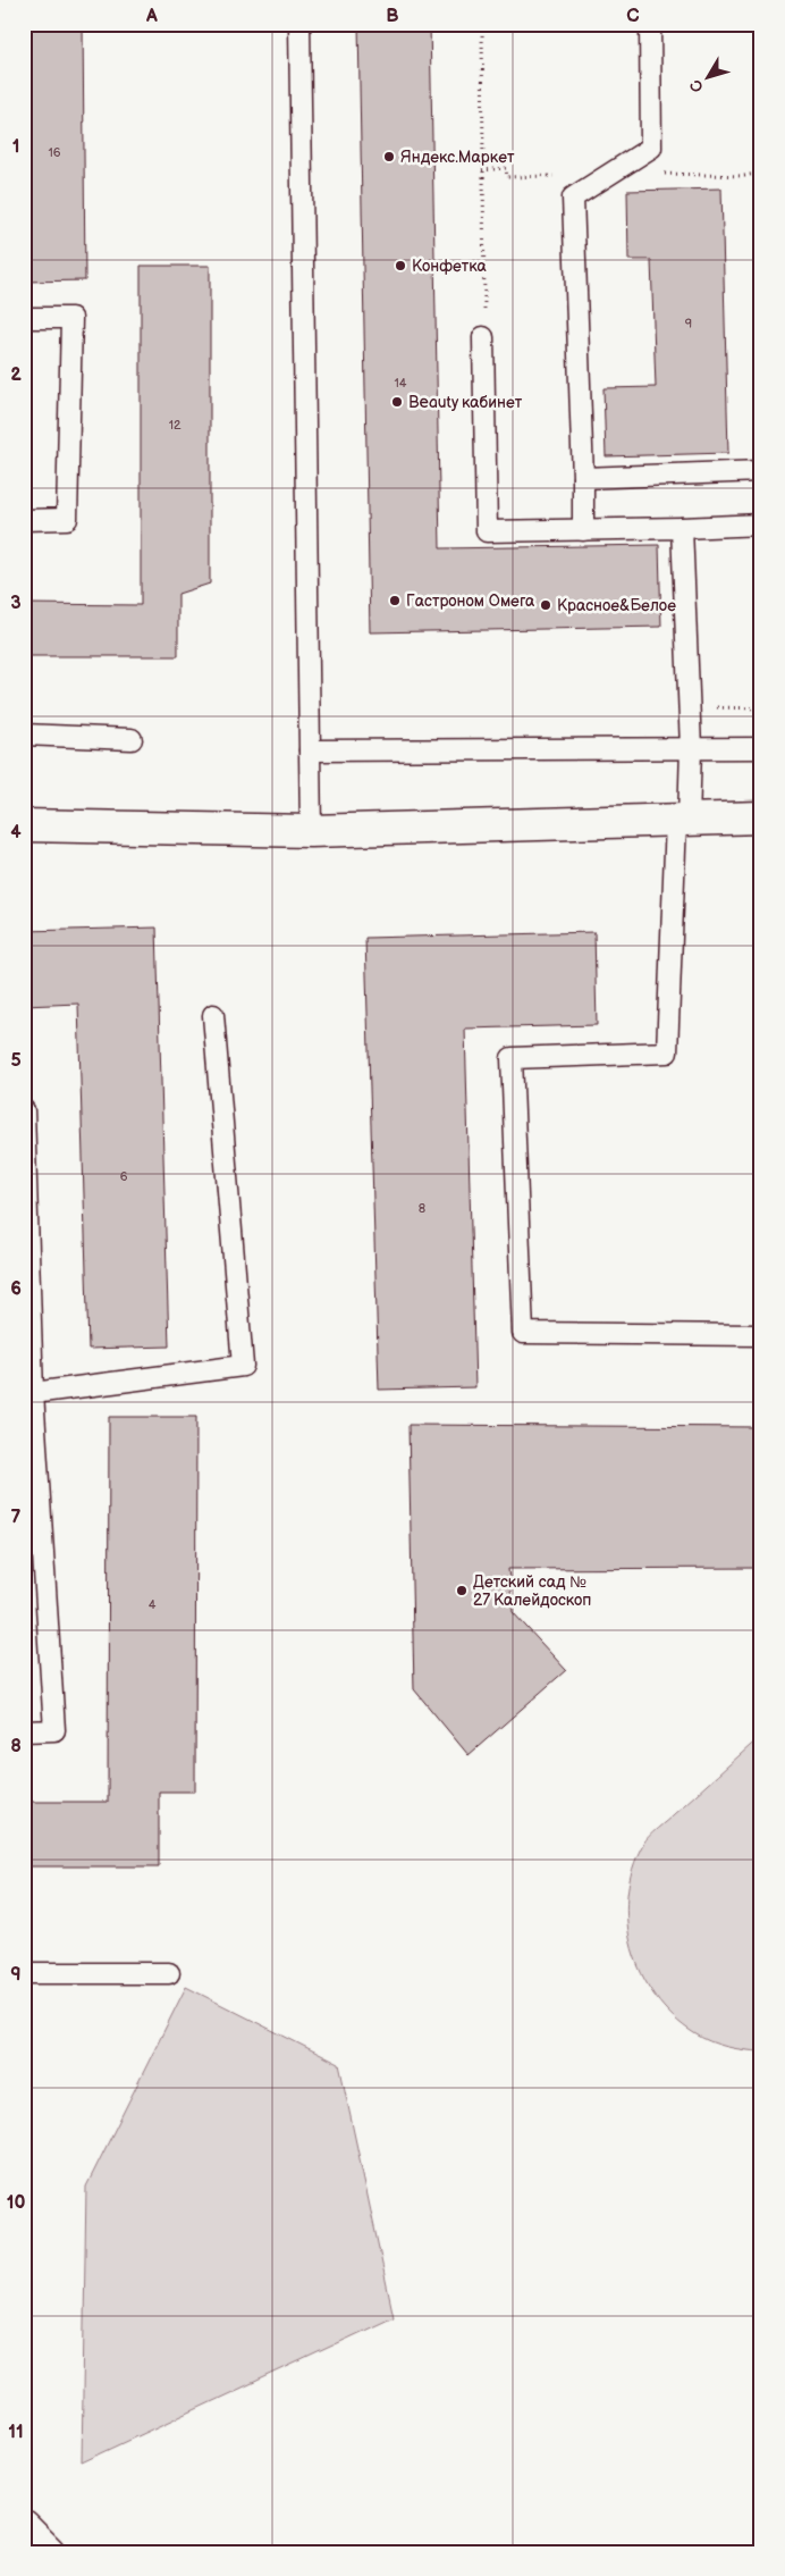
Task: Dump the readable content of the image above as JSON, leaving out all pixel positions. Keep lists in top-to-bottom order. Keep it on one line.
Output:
{"places":["Яндекс.Маркет","Конфетка","Beauty кабинет","Гастроном Омега","Красное&Белое","Детский сад № 27 Калейдоскоп"],"house_numbers":["16","9","14","12","6","8","4"],"north":"bottom left","grid":{"columns":["A","B","C"],"rows":["1","2","3","4","5","6","7","8","9","10","11"]}}
